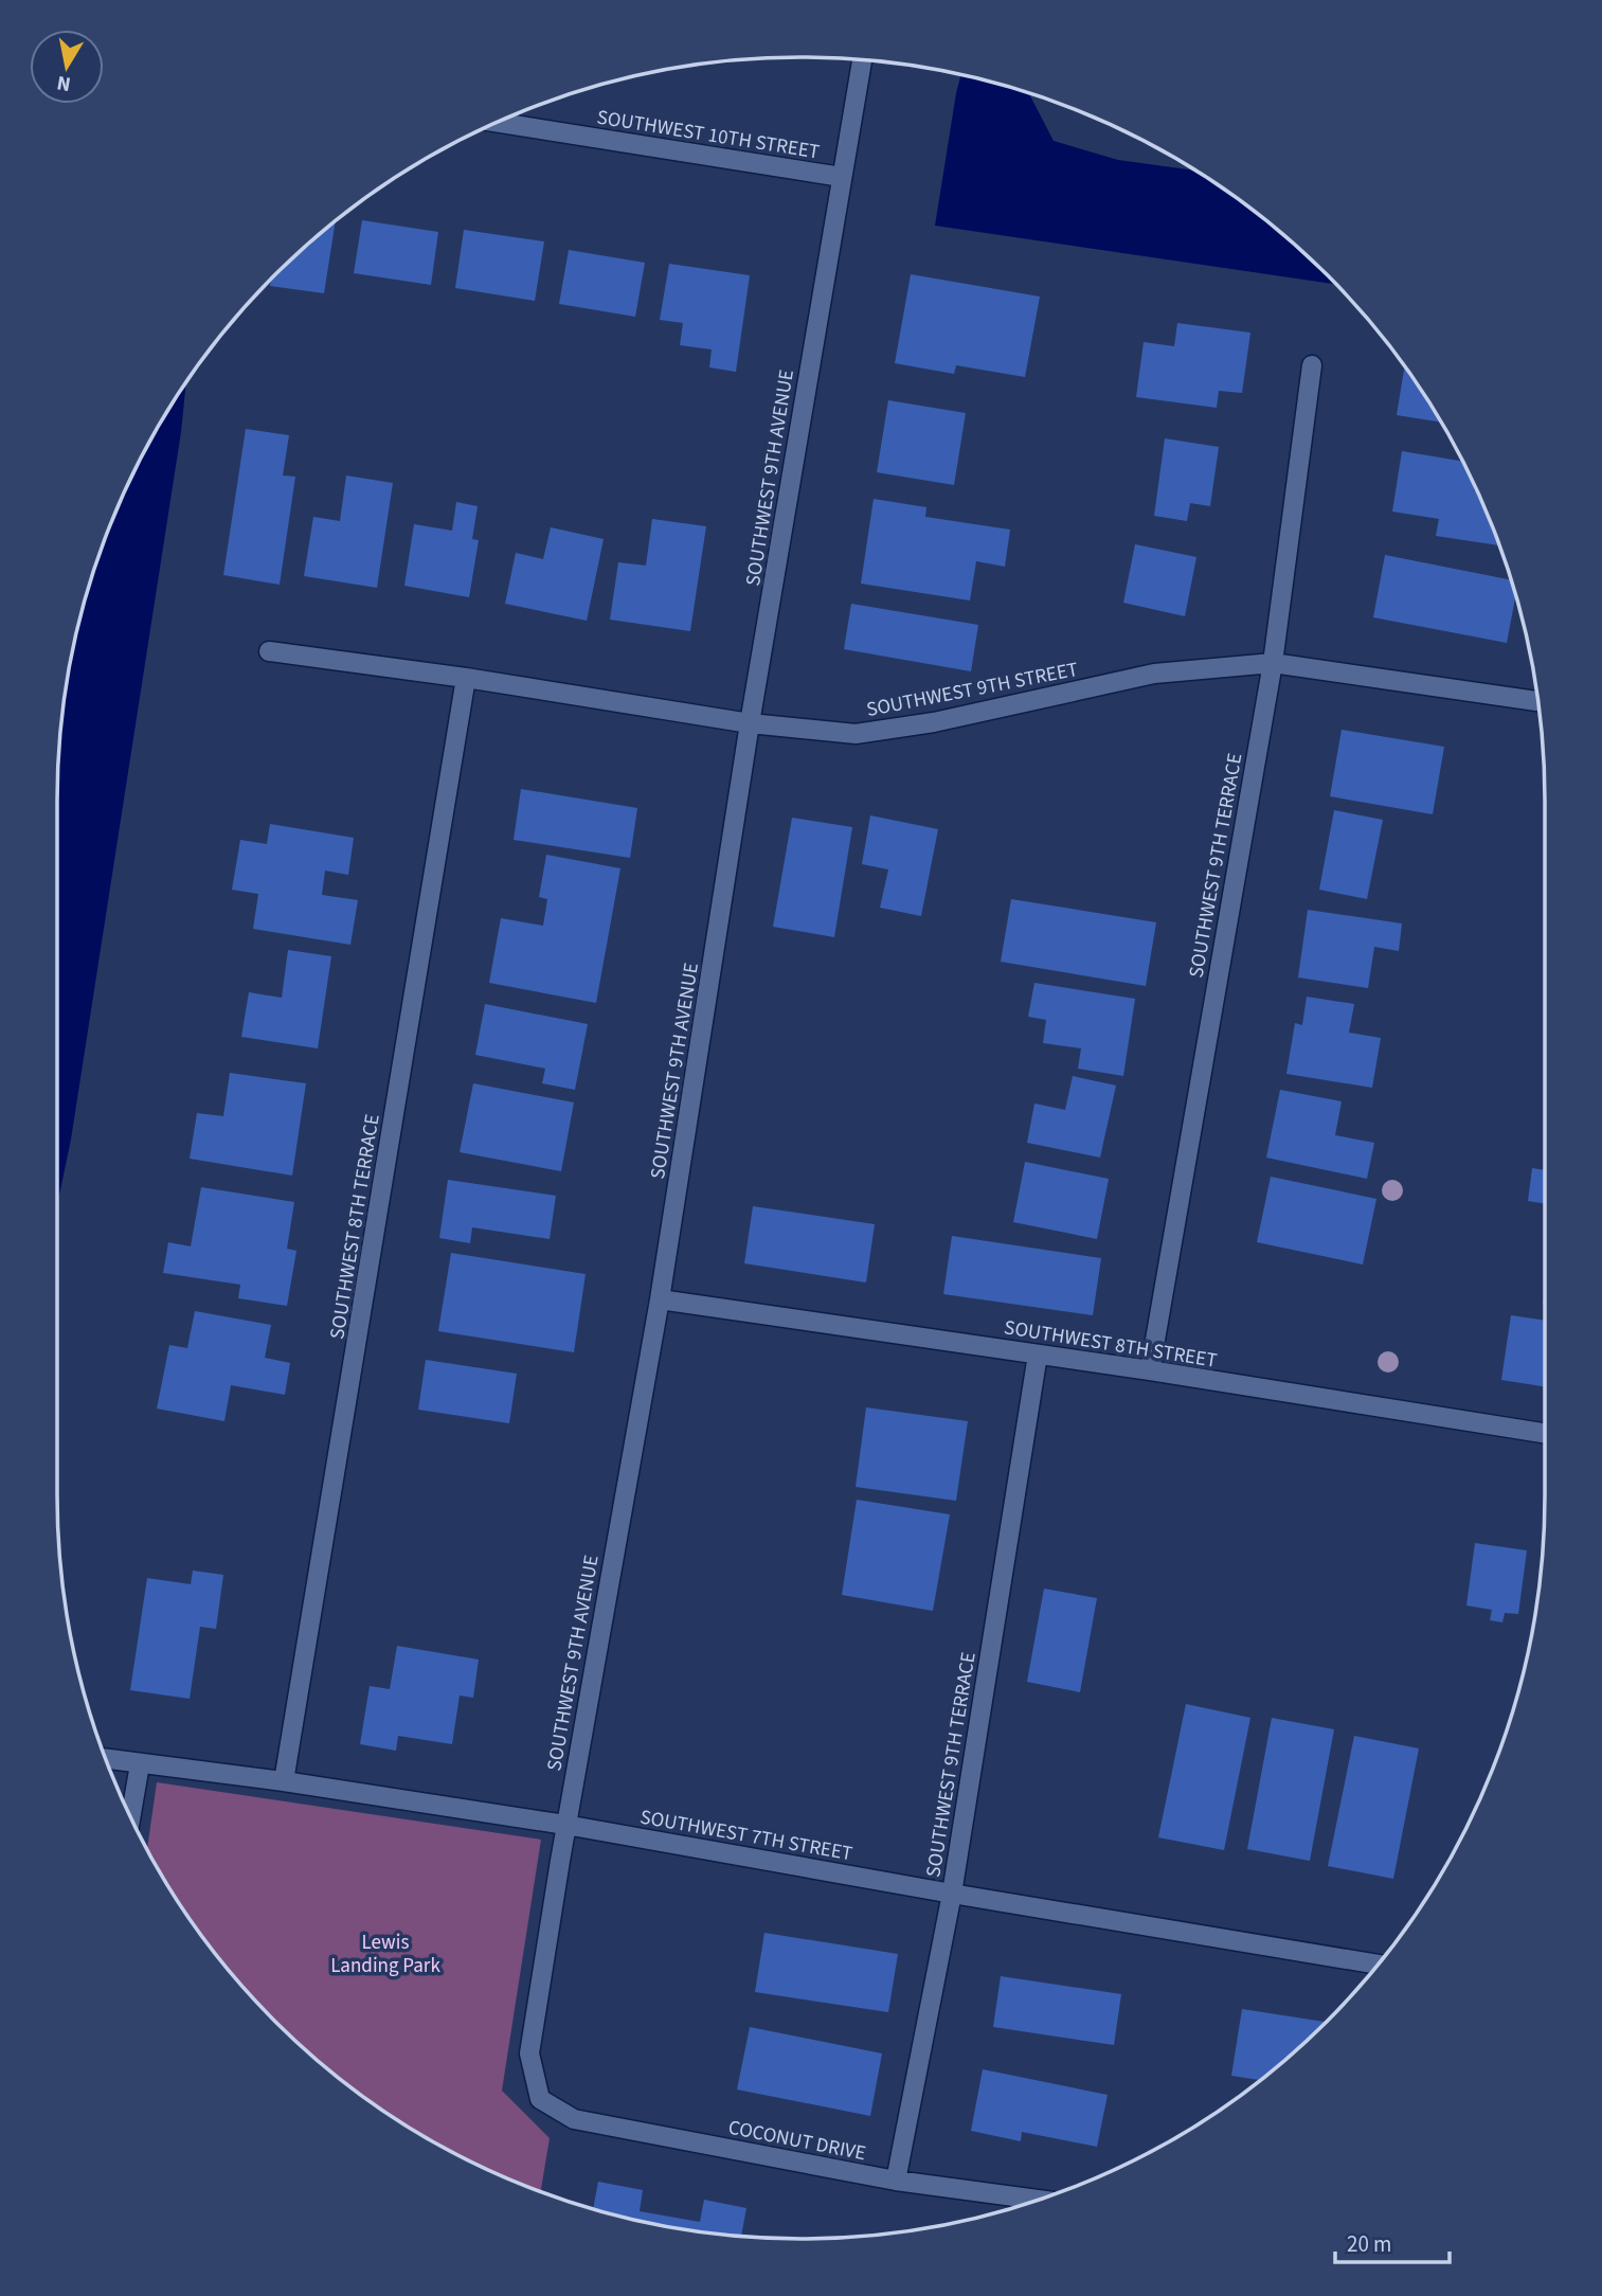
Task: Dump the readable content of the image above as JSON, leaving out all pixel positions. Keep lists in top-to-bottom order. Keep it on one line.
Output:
{"streets":{"street":["SOUTHWEST 10TH STREET","SOUTHWEST 9TH AVENUE","SOUTHWEST 9TH STREET","SOUTHWEST 9TH TERRACE","SOUTHWEST 8TH TERRACE","SOUTHWEST 8TH STREET","SOUTHWEST 7TH STREET","COCONUT DRIVE"]},"crossings":[["SOUTHWEST 10TH STREET","SOUTHWEST 9TH AVENUE"],["SOUTHWEST 9TH AVENUE","SOUTHWEST 9TH STREET"],["SOUTHWEST 9TH AVENUE","SOUTHWEST 8TH STREET"],["SOUTHWEST 9TH AVENUE","SOUTHWEST 7TH STREET"],["SOUTHWEST 9TH AVENUE","COCONUT DRIVE"],["SOUTHWEST 9TH STREET","SOUTHWEST 9TH TERRACE"],["SOUTHWEST 9TH STREET","SOUTHWEST 8TH TERRACE"],["SOUTHWEST 9TH TERRACE","SOUTHWEST 8TH STREET"],["SOUTHWEST 9TH TERRACE","SOUTHWEST 7TH STREET"],["SOUTHWEST 9TH TERRACE","COCONUT DRIVE"],["SOUTHWEST 8TH TERRACE","SOUTHWEST 7TH STREET"]],"parks":["Lewis Landing Park"],"scale_bar":"20 m","north":"bottom"}
